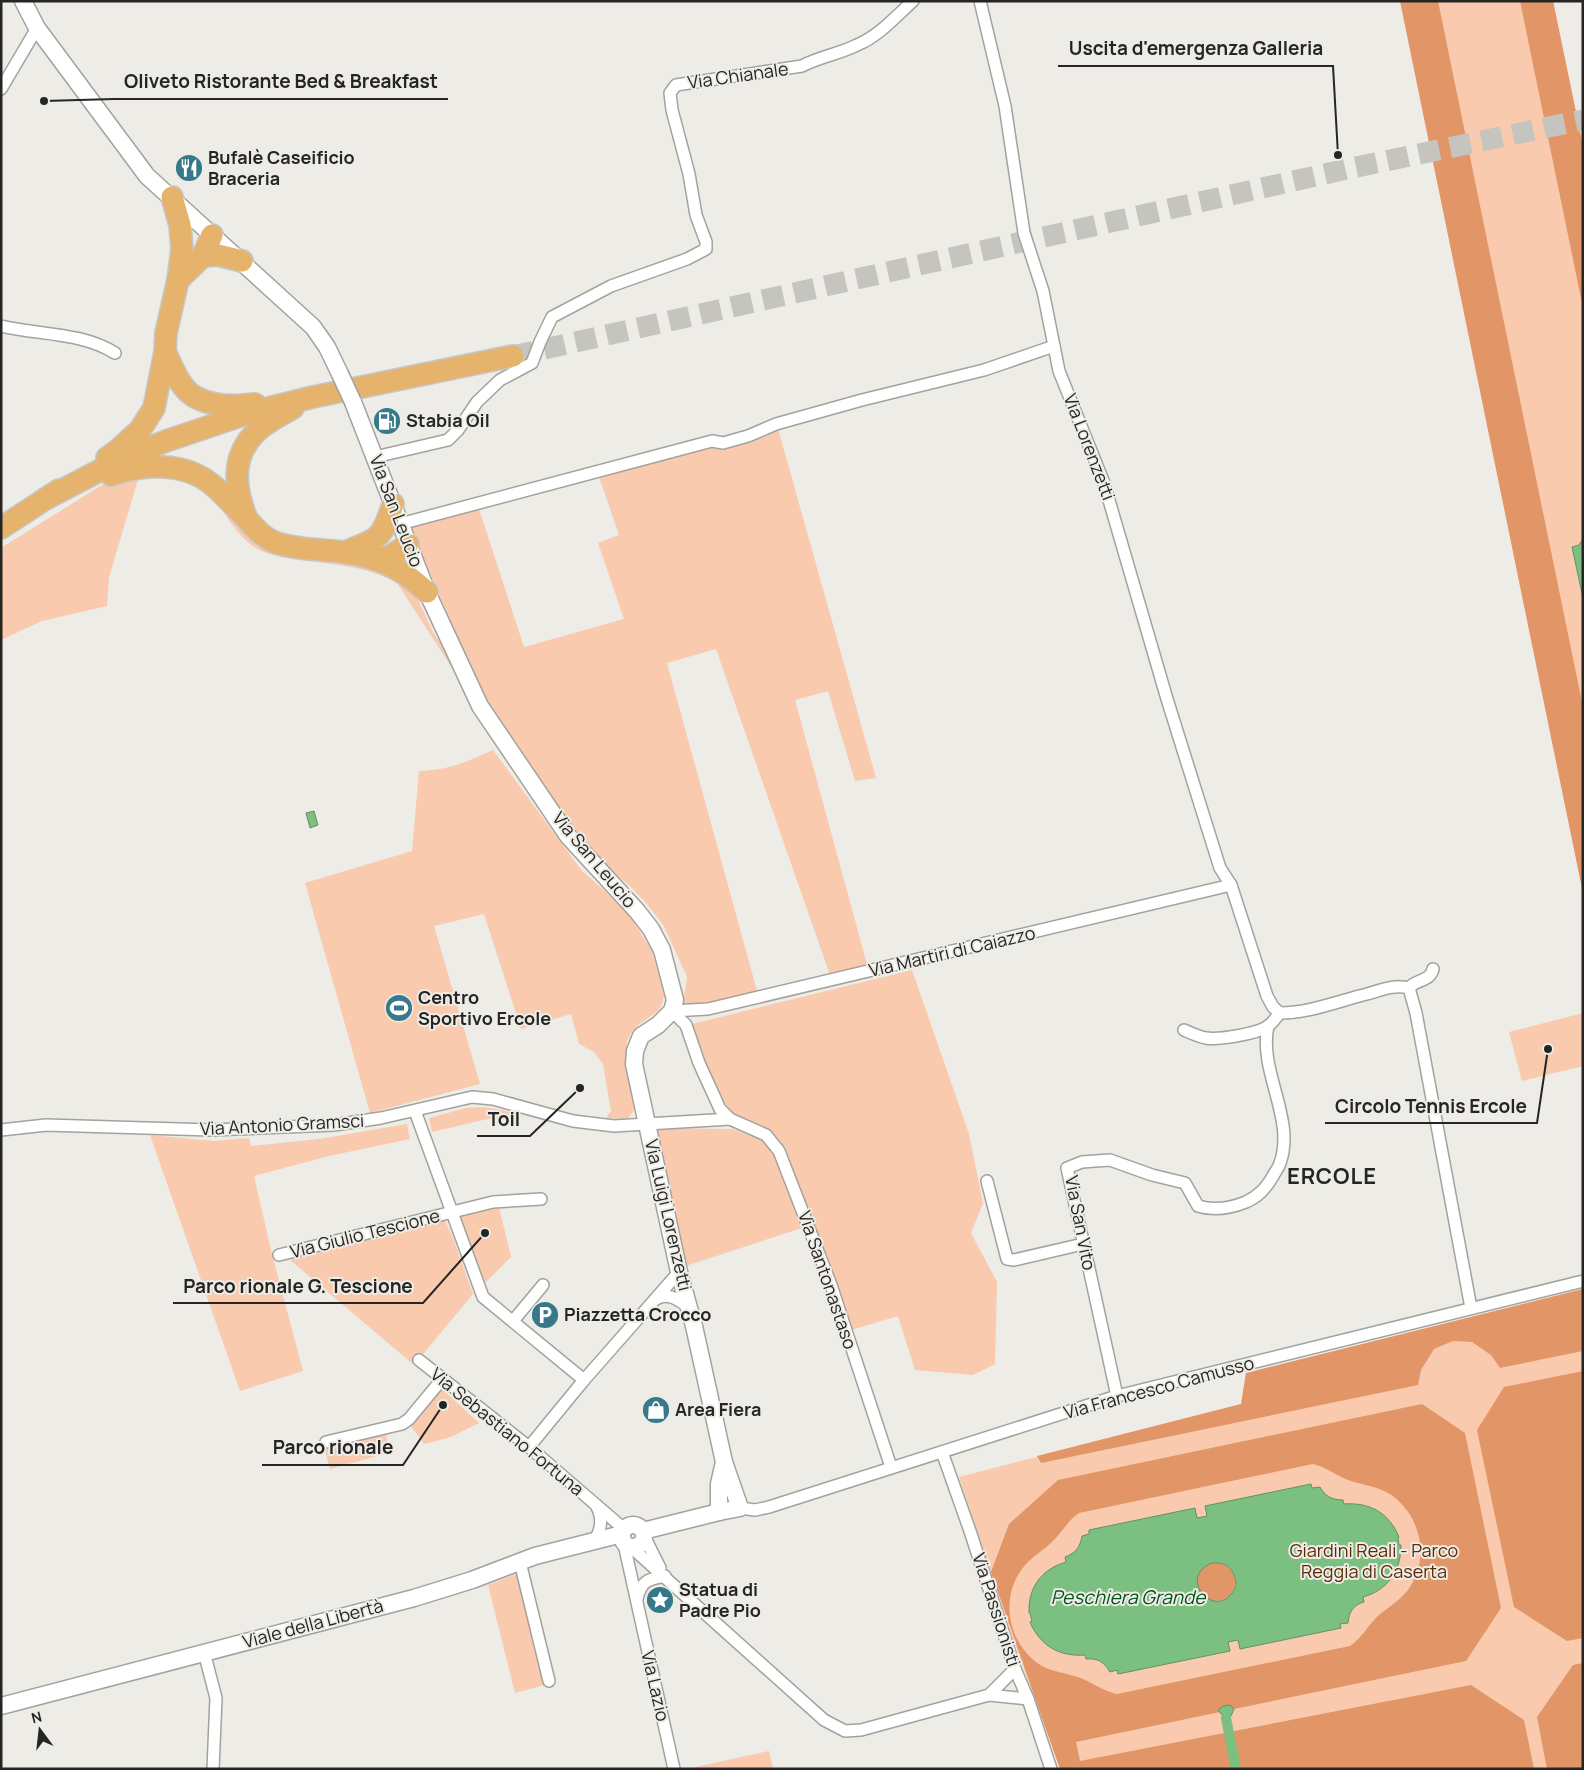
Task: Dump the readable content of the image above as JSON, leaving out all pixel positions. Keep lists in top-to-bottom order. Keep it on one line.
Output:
{"streets":{"street":["Via Chianale","Via Lorenzetti","Via San Leucio","Via Martiri di Caiazzo","Via Antonio Gramsci","Via Luigi Lorenzetti","Via San Vito","Via Giulio Tescione","Via Santonastaso","Via Francesco Camusso","Via Sebastiano Fortuna","Via Passionisti","Viale della Libertà","Via Lazio"]},"crossings":[["Via Chianale","Via San Leucio"],["Via Lorenzetti","Via Martiri di Caiazzo"],["Via San Leucio","Via Martiri di Caiazzo"],["Via San Leucio","Via Luigi Lorenzetti"],["Via San Leucio","Via Santonastaso"],["Via Martiri di Caiazzo","Via Luigi Lorenzetti"],["Via Martiri di Caiazzo","Via Santonastaso"],["Via Antonio Gramsci","Via Luigi Lorenzetti"],["Via Antonio Gramsci","Via Giulio Tescione"],["Via Antonio Gramsci","Via Santonastaso"],["Via Luigi Lorenzetti","Via Santonastaso"],["Via San Vito","Via Francesco Camusso"],["Via Santonastaso","Via Francesco Camusso"],["Via Francesco Camusso","Via Passionisti"],["Via Francesco Camusso","Viale della Libertà"],["Via Sebastiano Fortuna","Viale della Libertà"],["Via Sebastiano Fortuna","Via Lazio"],["Viale della Libertà","Via Lazio"]],"districts":["ERCOLE"],"water":["Peschiera Grande"],"parks":["Giardini Reali - Parco Reggia di Caserta"],"places":{"other":["Oliveto Ristorante Bed & Breakfast","Uscita d'emergenza Galleria","Circolo Tennis Ercole","Toil","Parco rionale G. Tescione","Parco rionale"],"restaurant":["Bufalè Caseificio Braceria"],"fuel station":["Stabia Oil"],"sports":["Centro Sportivo Ercole"],"parking":["Piazzetta Crocco"],"shop":["Area Fiera"],"place":["Statua di Padre Pio"]},"north":"top"}
